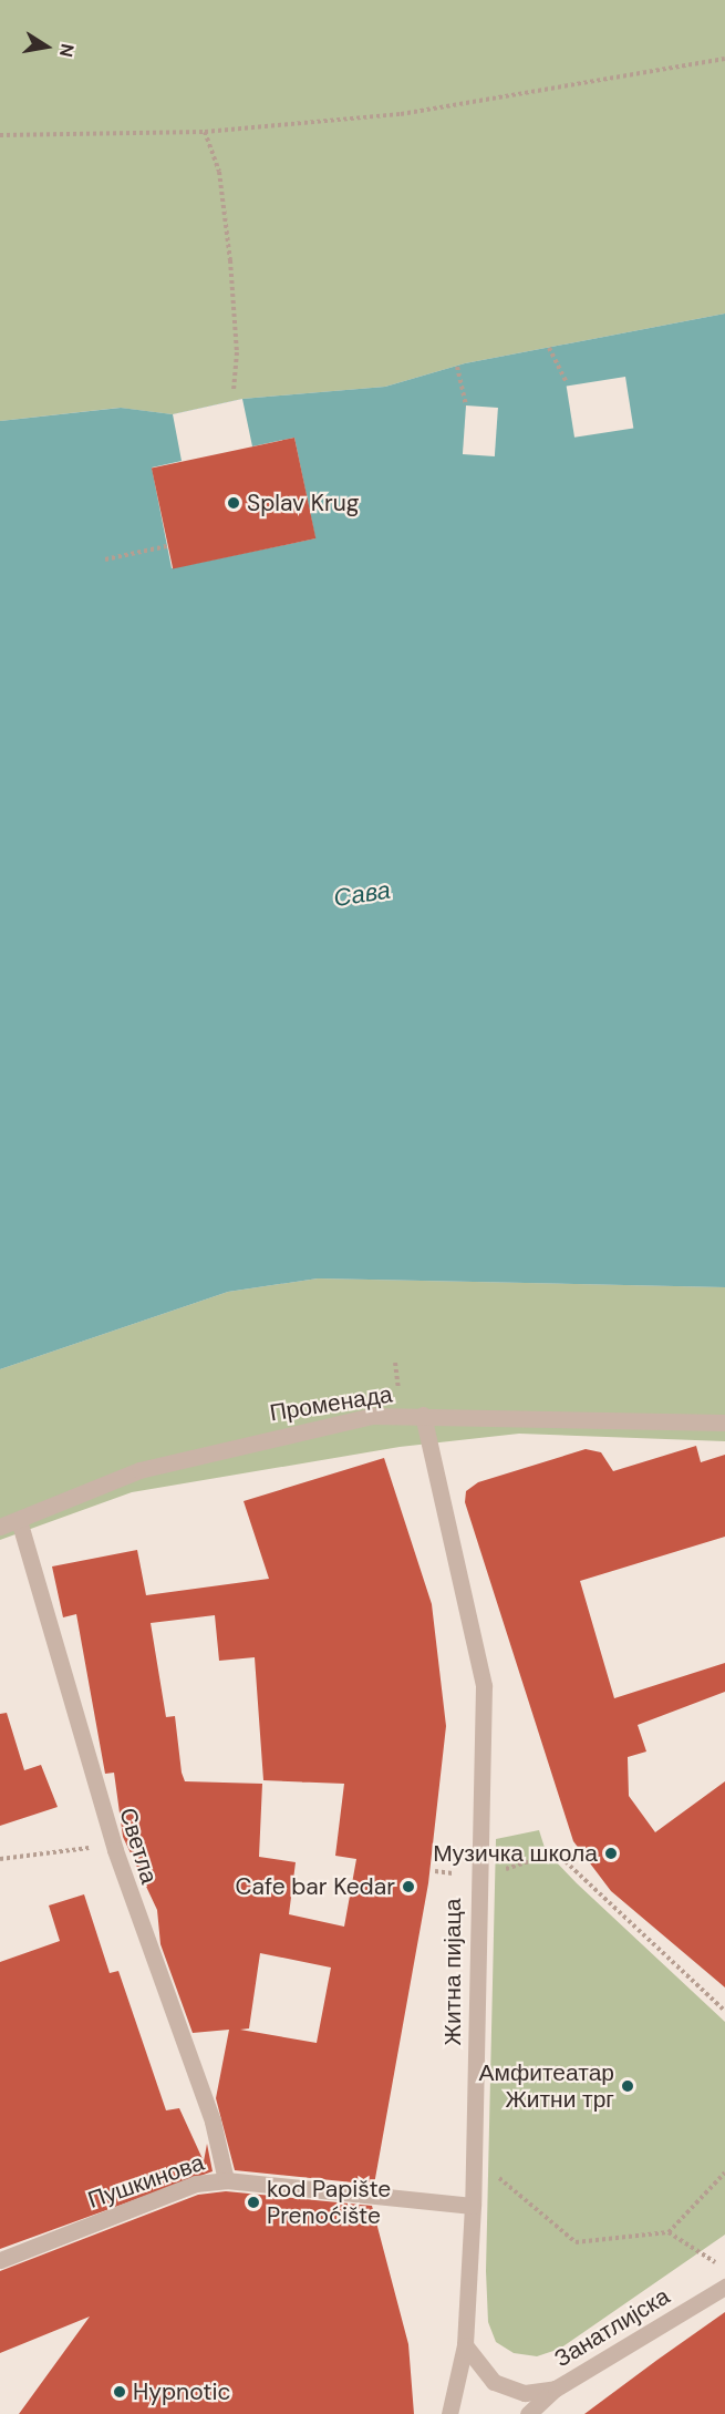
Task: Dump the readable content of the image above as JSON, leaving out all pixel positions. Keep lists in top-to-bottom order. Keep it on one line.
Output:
{"streets":{"street":["Променада","Светла","Житна пијаца","Пушкинова","Занатлијска"]},"crossings":[["Променада","Светла"],["Променада","Житна пијаца"],["Светла","Пушкинова"],["Житна пијаца","Пушкинова"]],"water":["Сава"],"places":["Splav Krug","Музичка школа","Cafe bar Kedar","Амфитеатар Житни трг","kod Papište Prenoćište","Hypnotic"],"north":"right"}
